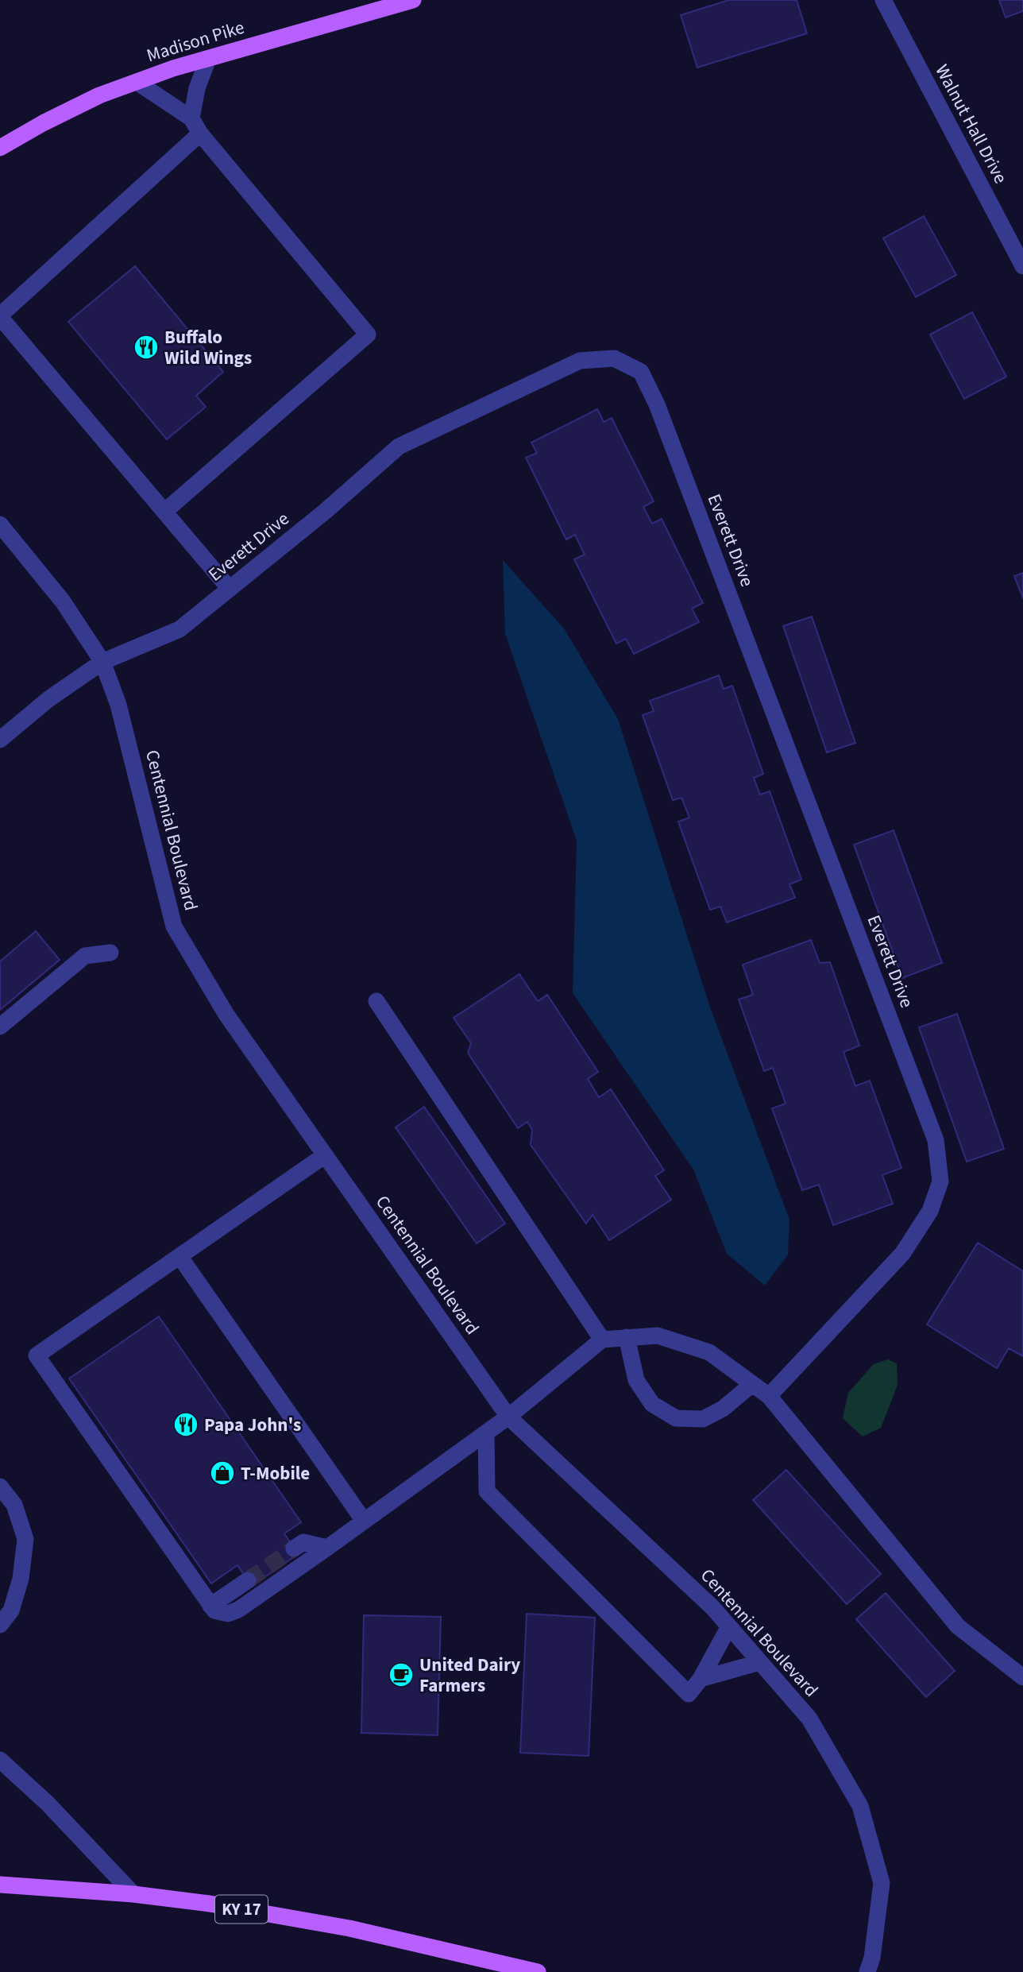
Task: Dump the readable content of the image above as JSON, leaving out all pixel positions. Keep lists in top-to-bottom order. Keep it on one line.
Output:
{"streets":{"main road":["Madison Pike","KY 17"],"street":["Walnut Hall Drive","Everett Drive","Centennial Boulevard"]},"crossings":[["Everett Drive","Centennial Boulevard"]],"places":{"restaurant":["Buffalo Wild Wings","Papa John's"],"shop":["T-Mobile"],"cafe":["United Dairy Farmers"]}}
